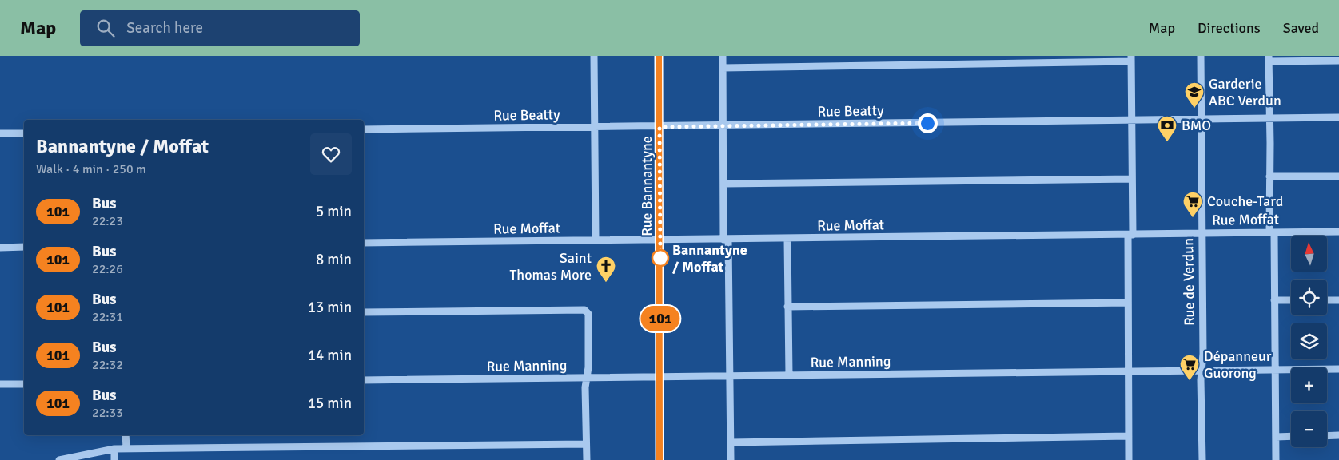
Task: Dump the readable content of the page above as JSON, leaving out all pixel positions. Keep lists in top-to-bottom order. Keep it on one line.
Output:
{"streets":{"street":["Rue Beatty","Rue Bannantyne","Rue Moffat","Rue de Verdun","Rue Manning"]},"crossings":[["Rue Beatty","Rue Bannantyne"],["Rue Beatty","Rue de Verdun"],["Rue Bannantyne","Rue Moffat"],["Rue Bannantyne","Rue Manning"],["Rue Moffat","Rue de Verdun"],["Rue de Verdun","Rue Manning"]],"places":{"school or university":["Garderie ABC Verdun"],"bank":["BMO"],"supermarket":["Couche-Tard","Dépanneur Guorong"],"other":["Bannantyne / Moffat"],"church":["Saint Thomas More"]},"lines":["bus line 101"],"north":"top","page":{"header":"Map","search":"Search here","nav":["Map","Directions","Saved"],"on_map":"101","heading":["Bannantyne / Moffat","Walk · 4 min · 250 m"],"list":[{"mark":"101","name":"Bus","note":"22:23","value":"5 min"},{"mark":"101","name":"Bus","note":"22:26","value":"8 min"},{"mark":"101","name":"Bus","note":"22:31","value":"13 min"},{"mark":"101","name":"Bus","note":"22:32","value":"14 min"},{"mark":"101","name":"Bus","note":"22:33","value":"15 min"}],"map_buttons":["+","−"]}}
